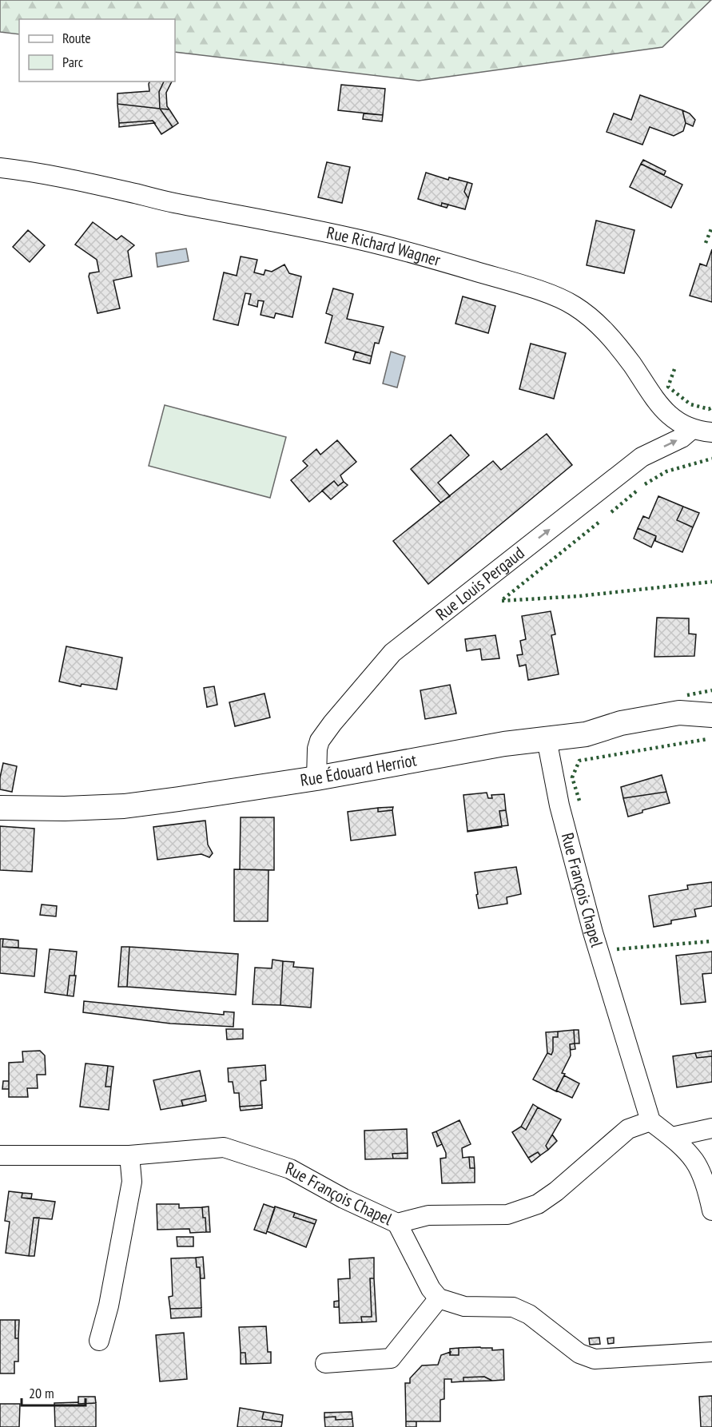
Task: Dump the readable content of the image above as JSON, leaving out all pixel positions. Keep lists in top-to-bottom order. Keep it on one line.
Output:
{"streets":{"street":["Rue Richard Wagner","Rue Louis Pergaud","Rue Édouard Herriot","Rue François Chapel"]},"crossings":[["Rue Richard Wagner","Rue Louis Pergaud"],["Rue Louis Pergaud","Rue Édouard Herriot"],["Rue Édouard Herriot","Rue François Chapel"]],"one_way":["Rue Louis Pergaud"],"legend":["Route","Parc"],"scale_bar":"20 m"}
